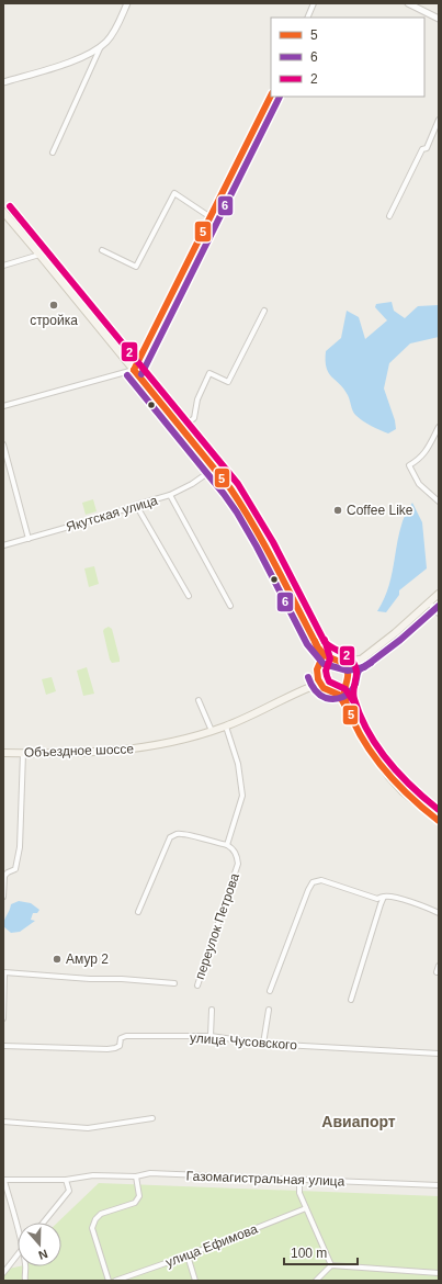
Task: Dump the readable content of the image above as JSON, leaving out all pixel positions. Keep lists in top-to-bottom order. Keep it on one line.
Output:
{"streets":{"main road":["Объездное шоссе"],"street":["Якутская улица","переулок Петрова","улица Чусовского","Газомагистральная улица","улица Ефимова"]},"districts":["Авиапорт"],"places":["стройка","Coffee Like","Амур 2"],"lines":["transit line 5","transit line 6","transit line 2"],"legend":["5","6","2"],"scale_bar":"100 m","north":"bottom"}
